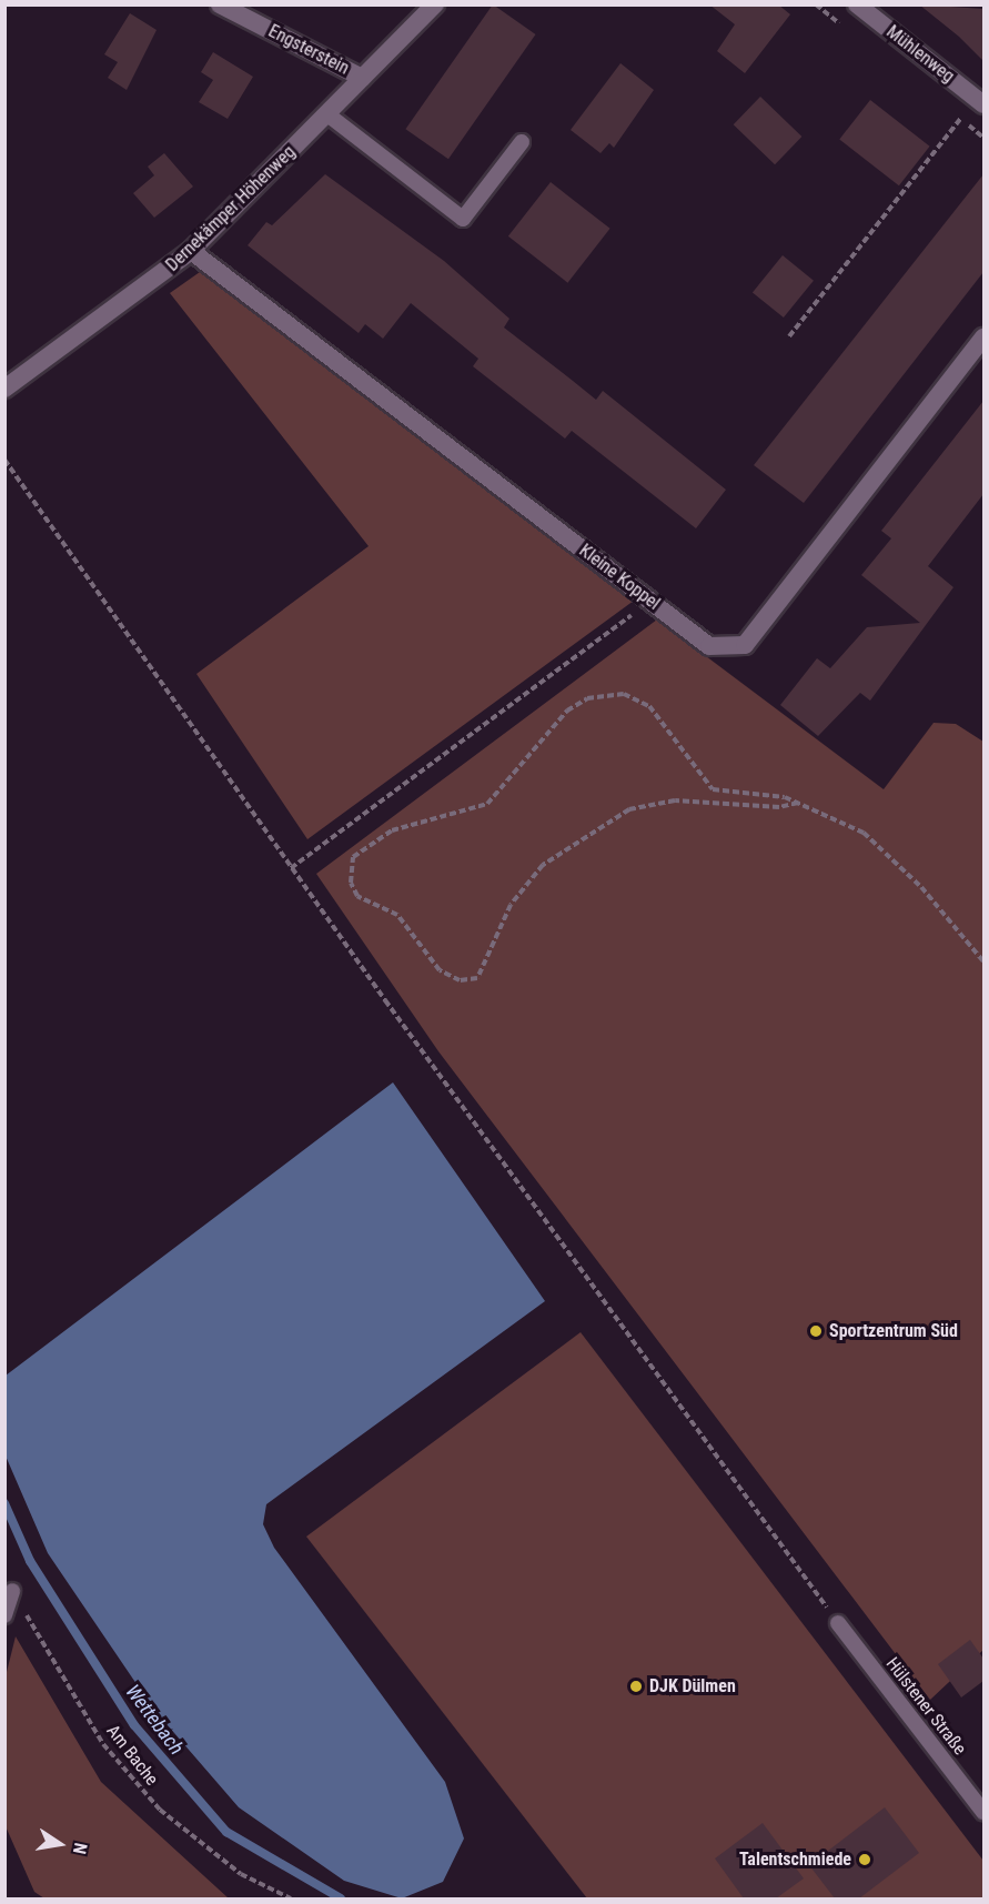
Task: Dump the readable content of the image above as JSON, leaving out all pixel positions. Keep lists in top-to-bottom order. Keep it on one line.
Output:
{"streets":{"street":["Engsterstein","Mühlenweg","Dernekämper Höhenweg","Kleine Koppel"],"lane":["Hülstener Straße"],"path":["Am Bache"]},"crossings":[["Engsterstein","Dernekämper Höhenweg"],["Dernekämper Höhenweg","Kleine Koppel"]],"water":["Wettebach"],"places":["Sportzentrum Süd","DJK Dülmen","Talentschmiede"],"north":"right"}
